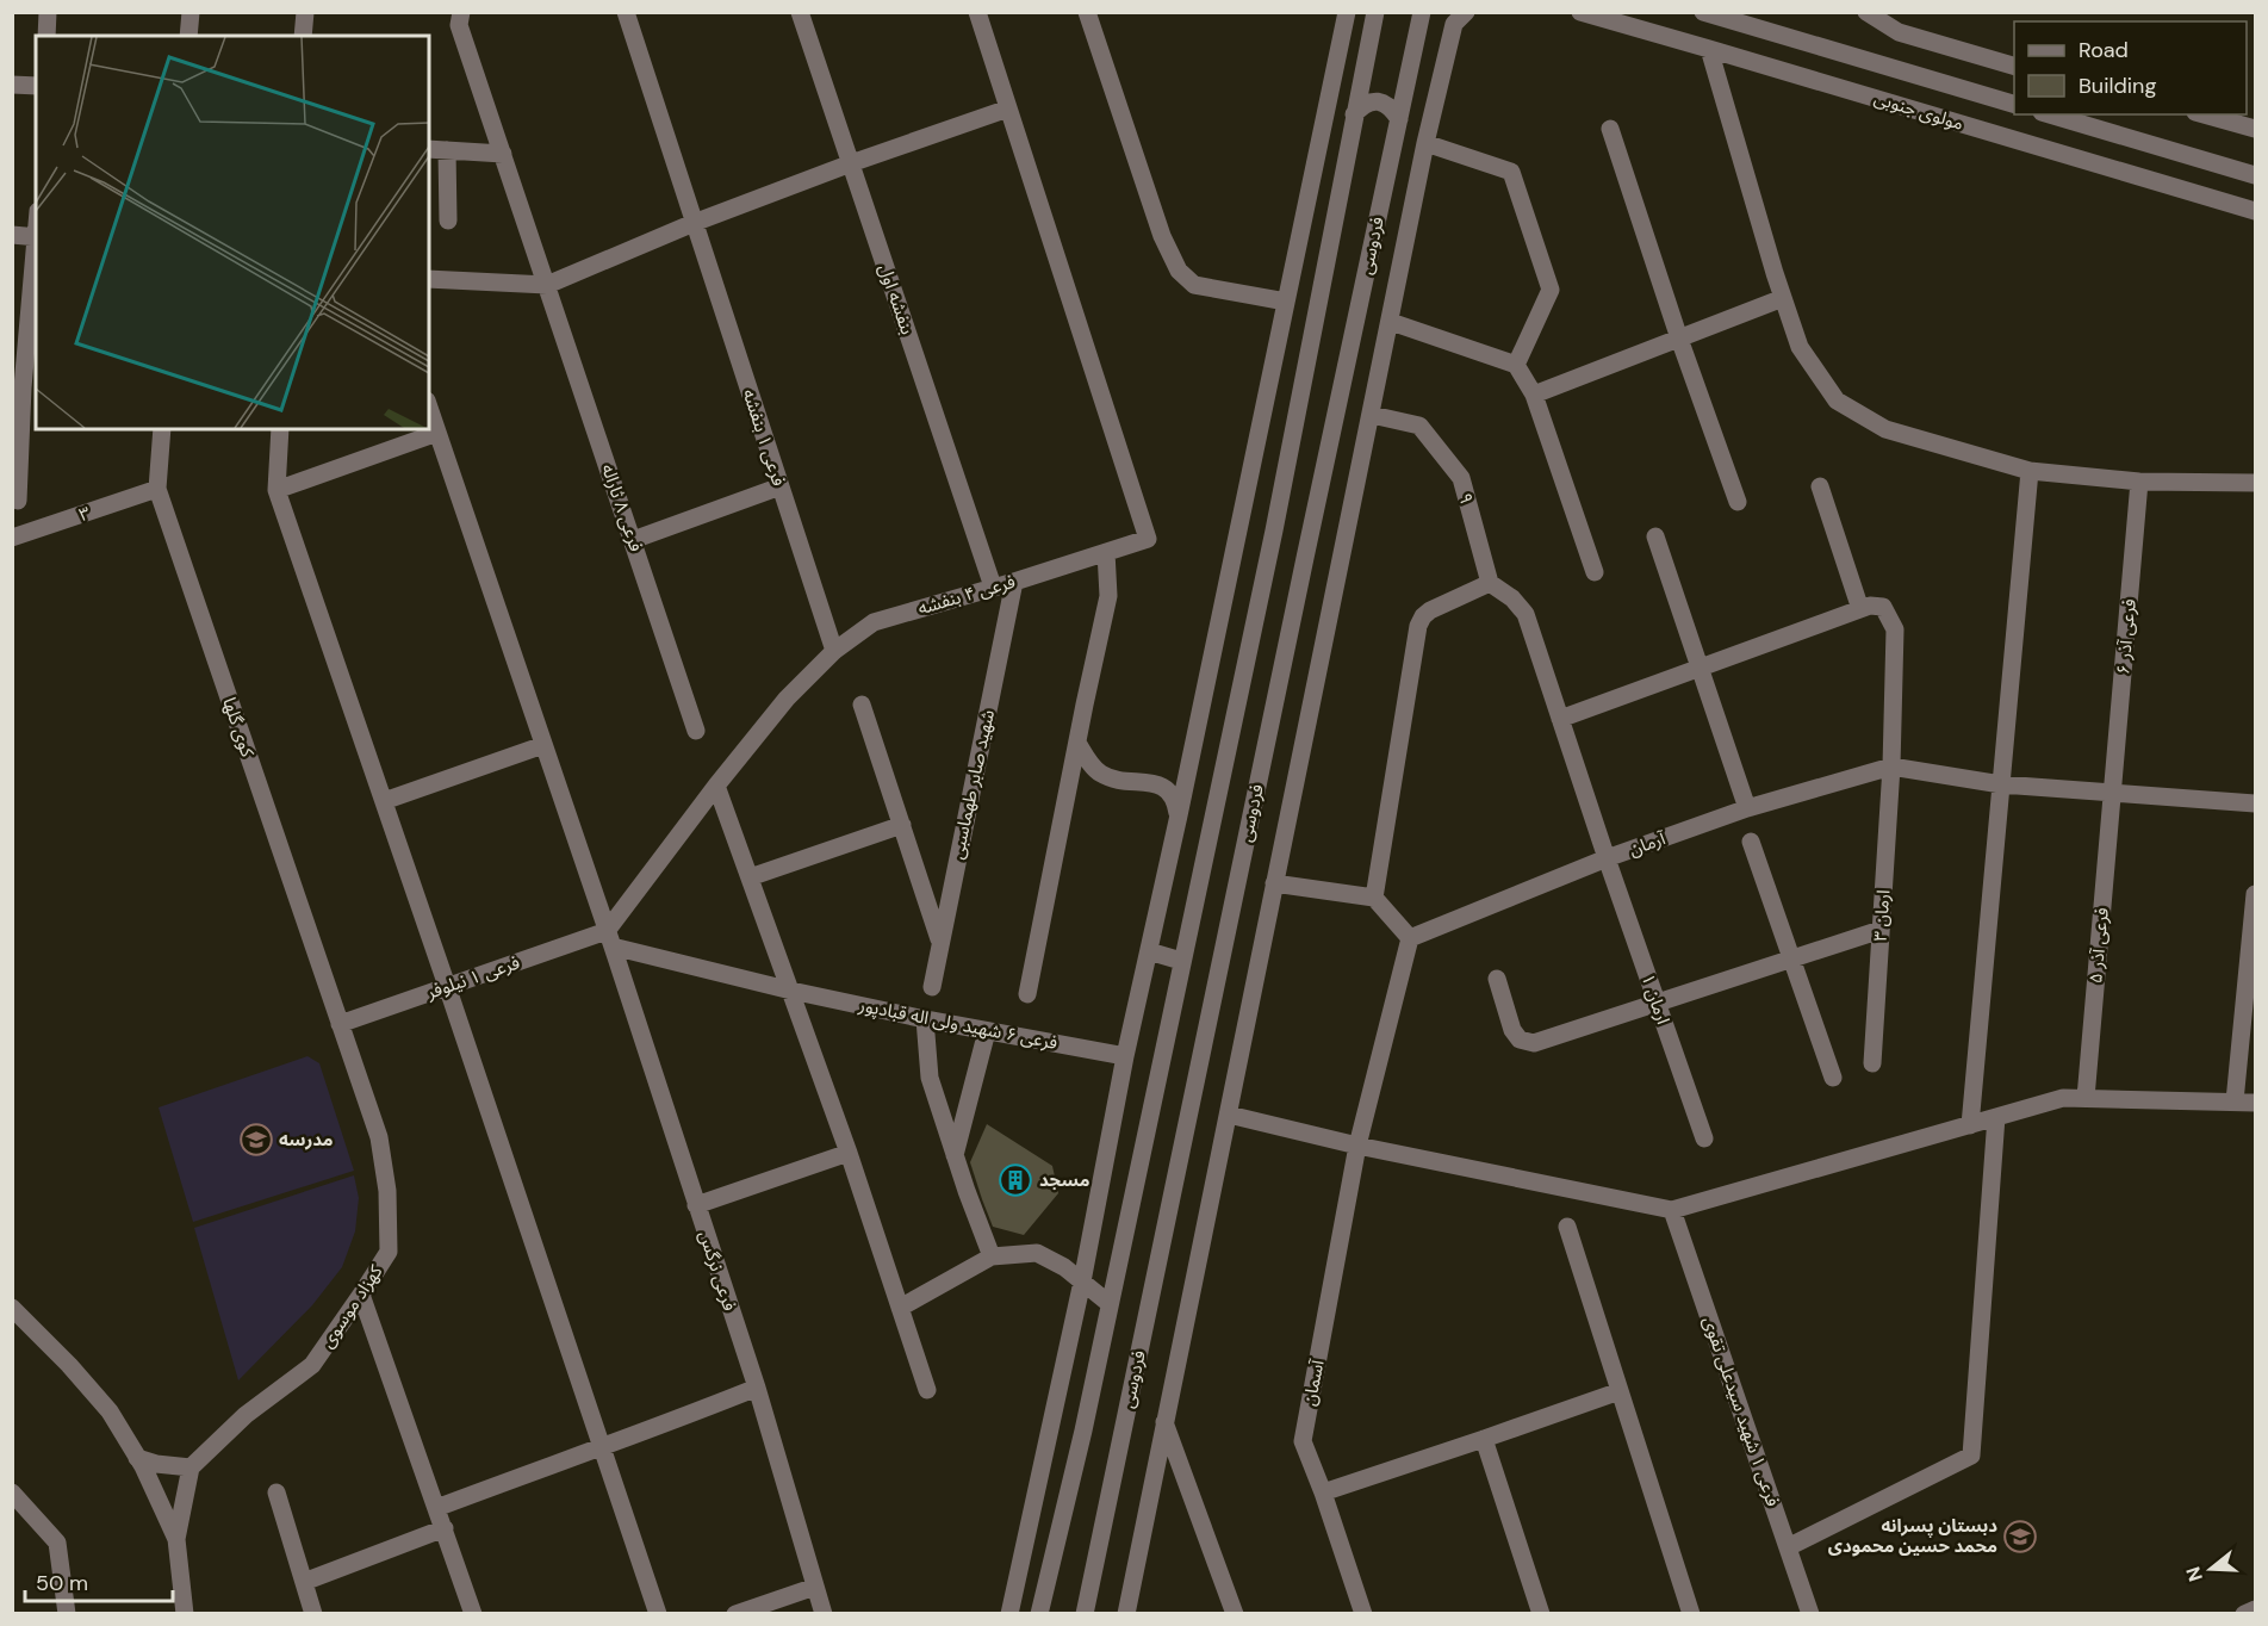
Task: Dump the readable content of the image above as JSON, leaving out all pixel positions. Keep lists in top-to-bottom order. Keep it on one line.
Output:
{"streets":{"street":["مولوی جنوبی","فردوسی","بنفشه اول","فرعی ۱ بنفشه","۹","فرعی ۸ ثاراله","۳","فرعی ۴ بنفشه","فرعی آذر ۶","کوی گلها","شهید صابر طهماسبی","آرمان","ارمان ۳","فرعی آذر ۵","فرعی ۱ نیلوفر","ارمان ۱","فرعی ۶ شهید ولی اله قبادپور","فرعی نرگس","کهزاد موسوی","آسمان","فرعی ۱ شهید سیدعلی تقوی"]},"crossings":[["بنفشه اول","فرعی ۴ بنفشه"],["فرعی ۱ بنفشه","فرعی ۴ بنفشه"],["۹","ارمان ۱"],["۳","کوی گلها"],["فرعی ۴ بنفشه","شهید صابر طهماسبی"],["فرعی ۴ بنفشه","فرعی ۱ نیلوفر"],["فرعی ۴ بنفشه","فرعی ۶ شهید ولی اله قبادپور"],["فرعی ۴ بنفشه","فرعی نرگس"],["فرعی آذر ۶","فرعی آذر ۵"],["کوی گلها","فرعی ۱ نیلوفر"],["کوی گلها","کهزاد موسوی"],["آرمان","ارمان ۳"],["آرمان","ارمان ۱"],["آرمان","آسمان"],["فرعی ۱ نیلوفر","فرعی ۶ شهید ولی اله قبادپور"],["فرعی ۱ نیلوفر","فرعی نرگس"],["فرعی ۱ نیلوفر","کهزاد موسوی"],["فرعی ۶ شهید ولی اله قبادپور","فرعی نرگس"]],"places":{"school or university":["مدرسه","دبستان پسرانه محمد حسین محمودی"],"building":["مسجد"]},"legend":["Road","Building"],"scale_bar":"50 m","north":"left"}
